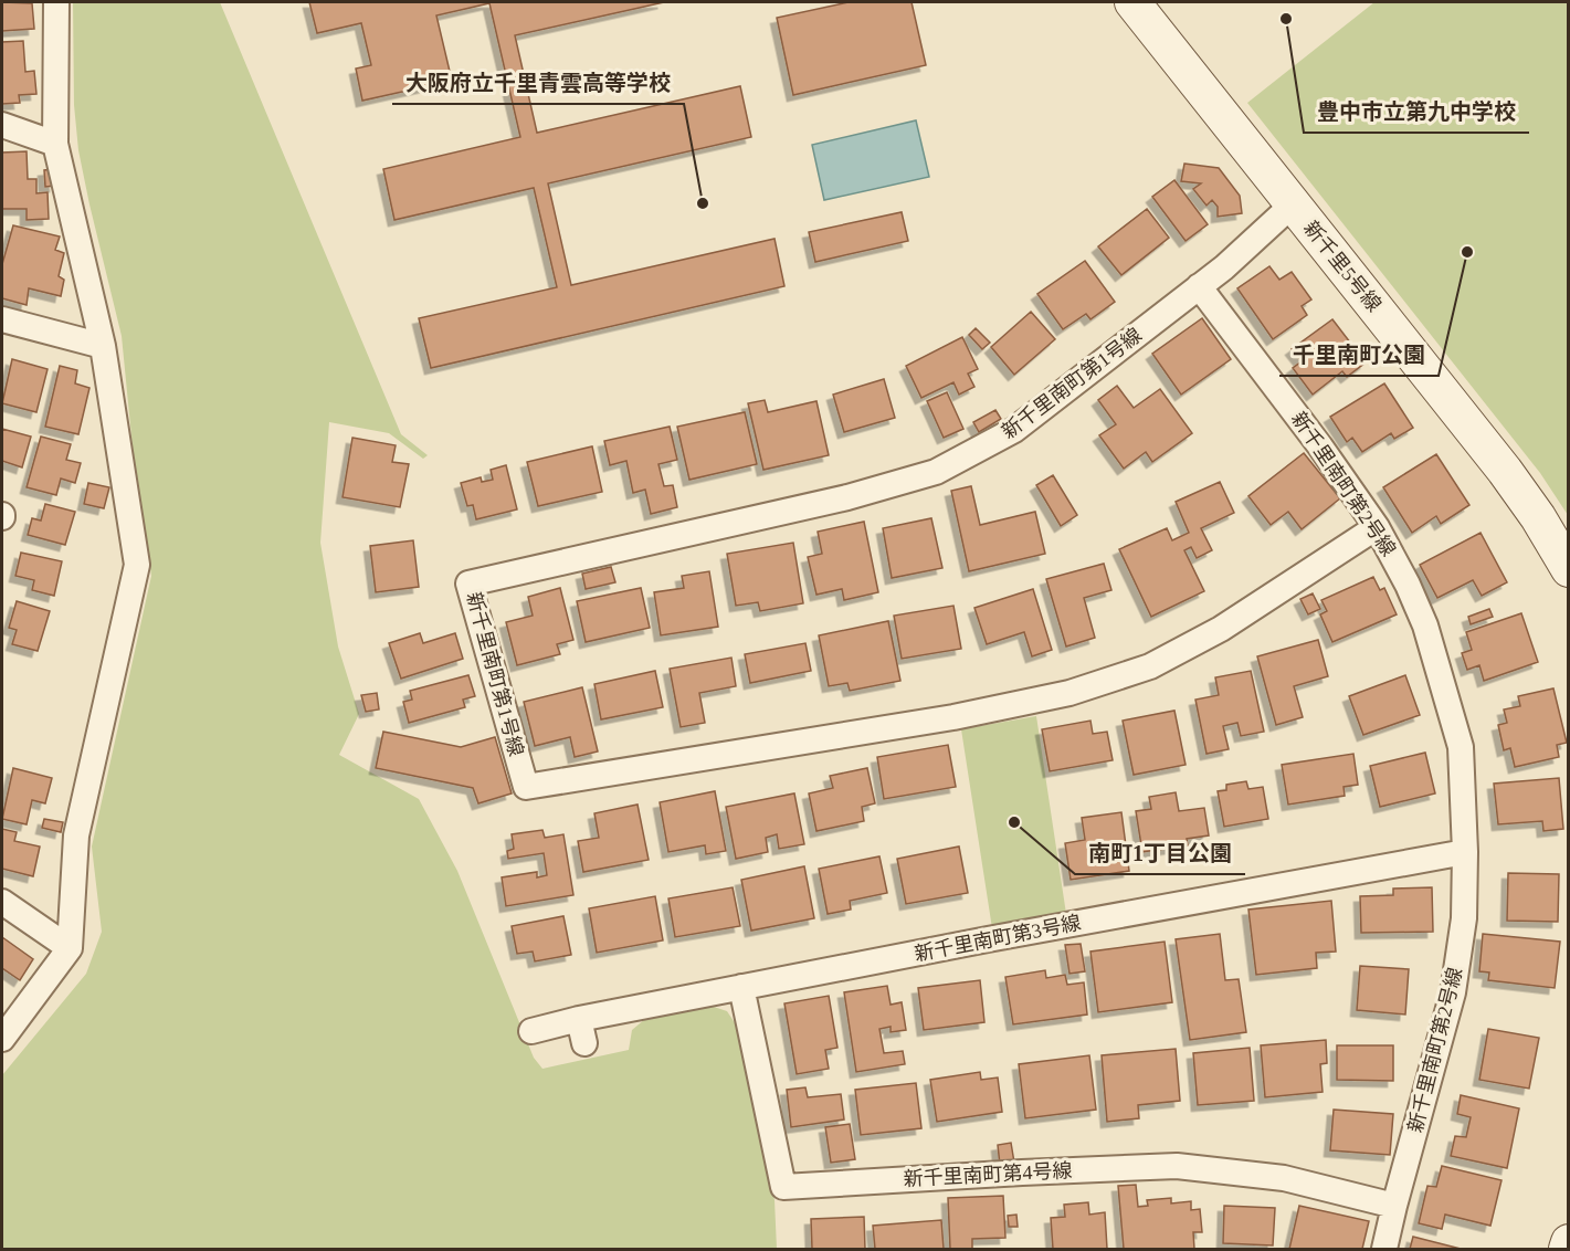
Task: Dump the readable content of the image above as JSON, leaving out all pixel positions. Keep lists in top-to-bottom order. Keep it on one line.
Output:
{"streets":{"street":["新千里5号線","新千里南町第1号線","新千里南町第2号線","新千里南町第3号線","新千里南町第4号線"]},"crossings":[["新千里5号線","新千里南町第1号線"],["新千里南町第1号線","新千里南町第2号線"],["新千里南町第2号線","新千里南町第3号線"],["新千里南町第2号線","新千里南町第4号線"],["新千里南町第3号線","新千里南町第4号線"]],"places":["豊中市立第九中学校","大阪府立千里青雲高等学校","千里南町公園","南町1丁目公園"]}
